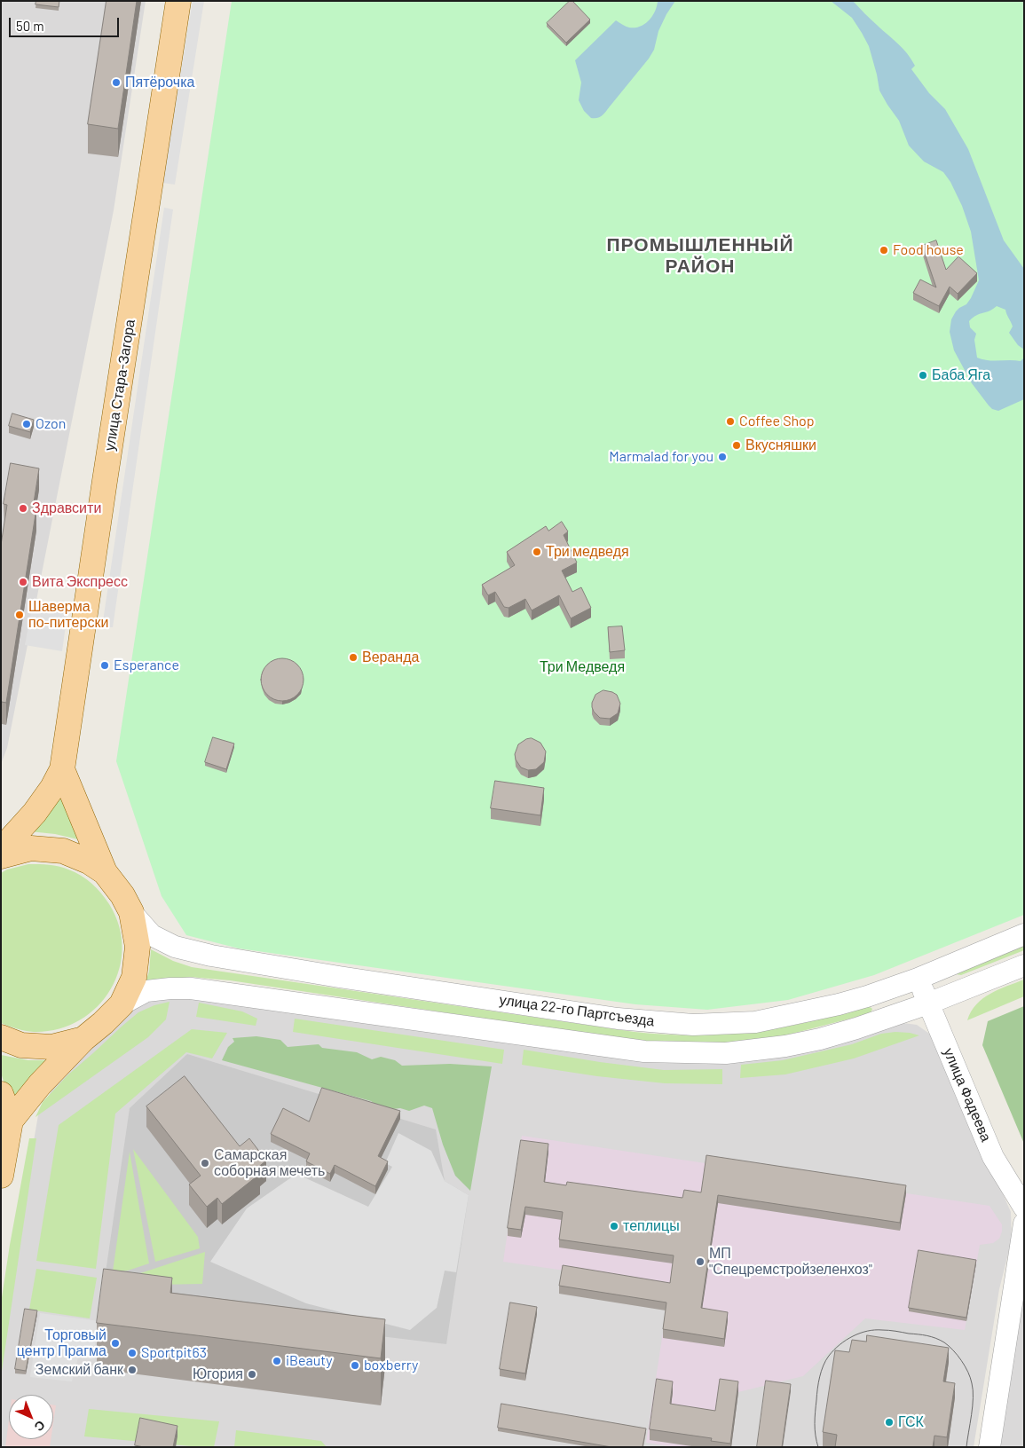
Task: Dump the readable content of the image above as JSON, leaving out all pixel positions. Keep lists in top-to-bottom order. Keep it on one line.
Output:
{"streets":{"main road":["улица Стара-Загора"],"street":["улица 22-го Партсъезда","улица Фадеева"]},"crossings":[["улица 22-го Партсъезда","улица Фадеева"]],"districts":["ПРОМЫШЛЕННЫЙ РАЙОН"],"parks":["Три Медведя"],"places":["Пятёрочка","Food house","Баба Яга","Coffee Shop","Ozon","Вкусняшки","Marmalad for you","Здравсити","Три медведя","Вита Экспресс","Шаверма по-питерски","Веранда","Esperance","Самарская соборная мечеть","теплицы","МП \"Спецремстройзеленхоз\"","Торговый центр Прагма","Sportpit63","iBeauty","boxberry","Земский банк","Югория","ГСК"],"scale_bar":"50 m","north":"bottom right"}
